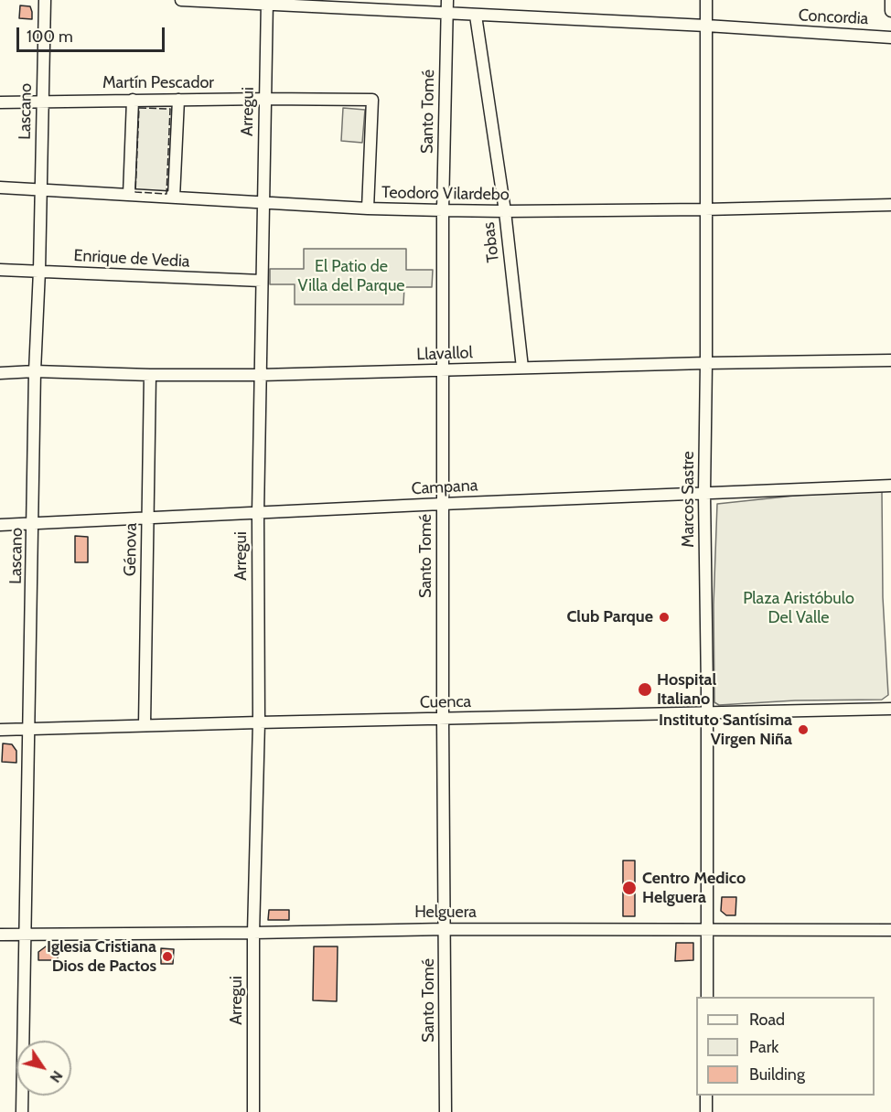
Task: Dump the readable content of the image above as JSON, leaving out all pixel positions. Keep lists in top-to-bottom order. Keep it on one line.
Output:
{"streets":{"street":["Concordia","Martín Pescador","Lascano","Arregui","Santo Tomé","Teodoro Vilardebo","Tobas","Enrique de Vedia","Llavallol","Campana","Marcos Sastre","Génova","Cuenca","Helguera"]},"crossings":[["Concordia","Arregui"],["Concordia","Santo Tomé"],["Concordia","Tobas"],["Concordia","Marcos Sastre"],["Martín Pescador","Lascano"],["Martín Pescador","Arregui"],["Martín Pescador","Teodoro Vilardebo"],["Lascano","Teodoro Vilardebo"],["Lascano","Enrique de Vedia"],["Lascano","Llavallol"],["Lascano","Campana"],["Lascano","Cuenca"],["Lascano","Helguera"],["Arregui","Teodoro Vilardebo"],["Arregui","Enrique de Vedia"],["Arregui","Llavallol"],["Arregui","Campana"],["Arregui","Cuenca"],["Arregui","Helguera"],["Santo Tomé","Teodoro Vilardebo"],["Santo Tomé","Llavallol"],["Santo Tomé","Campana"],["Santo Tomé","Cuenca"],["Santo Tomé","Helguera"],["Teodoro Vilardebo","Tobas"],["Teodoro Vilardebo","Marcos Sastre"],["Tobas","Llavallol"],["Llavallol","Marcos Sastre"],["Llavallol","Génova"],["Campana","Marcos Sastre"],["Campana","Génova"],["Marcos Sastre","Cuenca"],["Marcos Sastre","Helguera"],["Génova","Cuenca"]],"parks":["El Patio de Villa del Parque","Plaza Aristóbulo Del Valle"],"places":["Club Parque","Hospital Italiano","Instituto Santísima Virgen Niña","Centro Medico Helguera","Iglesia Cristiana Dios de Pactos"],"legend":["Road","Park","Building"],"scale_bar":"100 m","north":"bottom right"}
